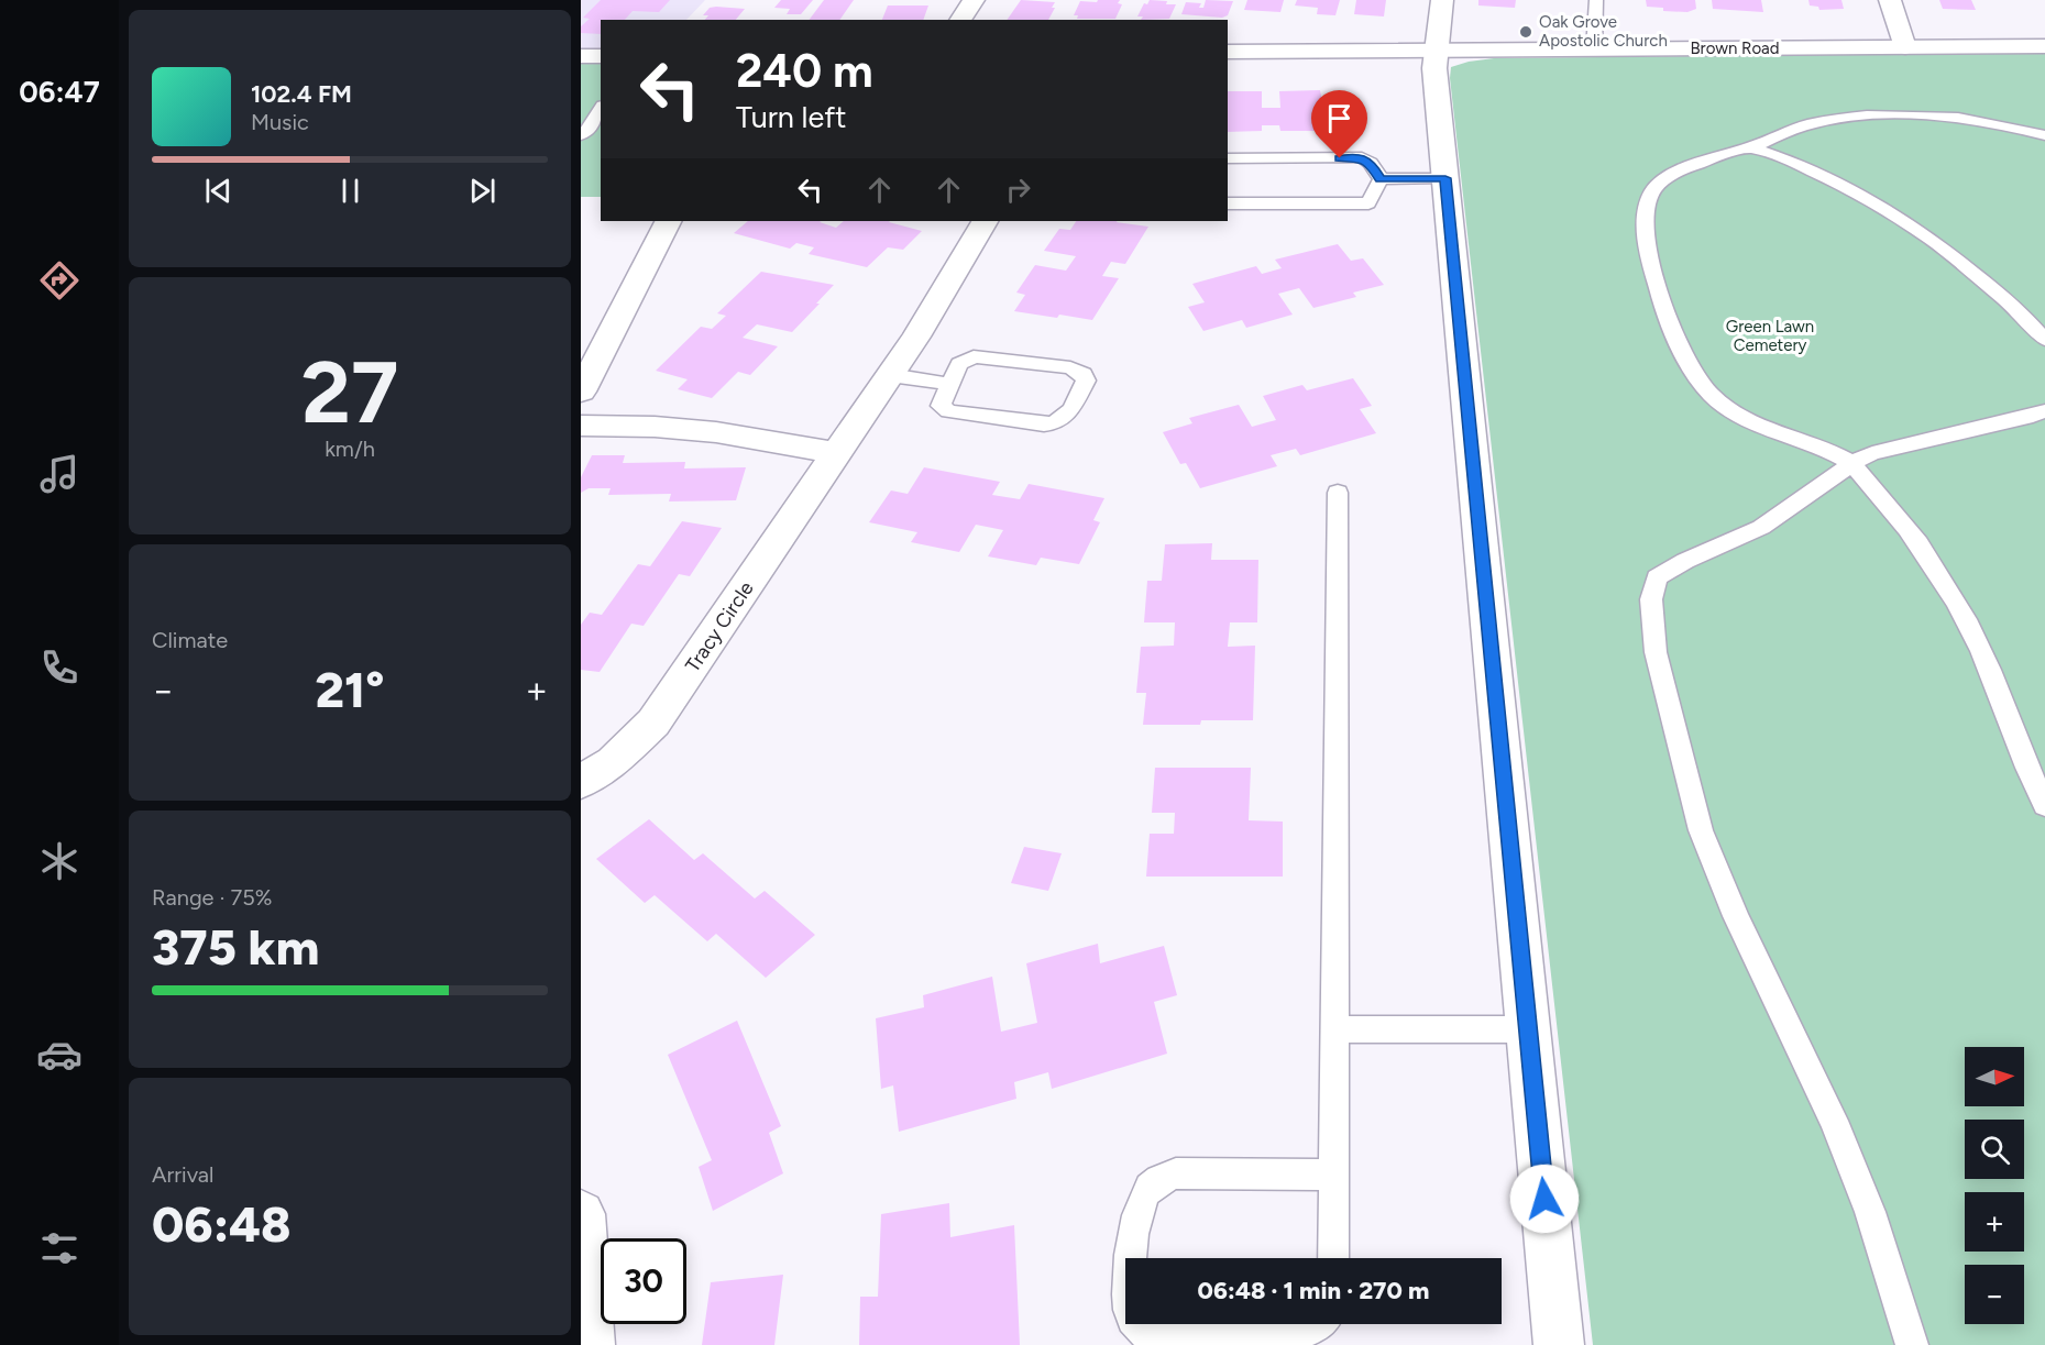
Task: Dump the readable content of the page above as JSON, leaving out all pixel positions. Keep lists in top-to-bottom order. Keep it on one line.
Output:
{"streets":{"street":["Brown Road","Tracy Circle"]},"parks":["Green Lawn Cemetery"],"places":["Oak Grove Apostolic Church"],"north":"right","page":{"tabs":"06:47","turn":["240 m","Turn left"],"song":["102.4 FM","Music"],"tile":[["27","km/h"],"Climate",["Range · 75%","375 km"],["Arrival","06:48"]],"heat":["−","21°","+"],"map_buttons":["+","−"],"limit":"30","trip":"06:48 · 1 min · 270 m"}}
